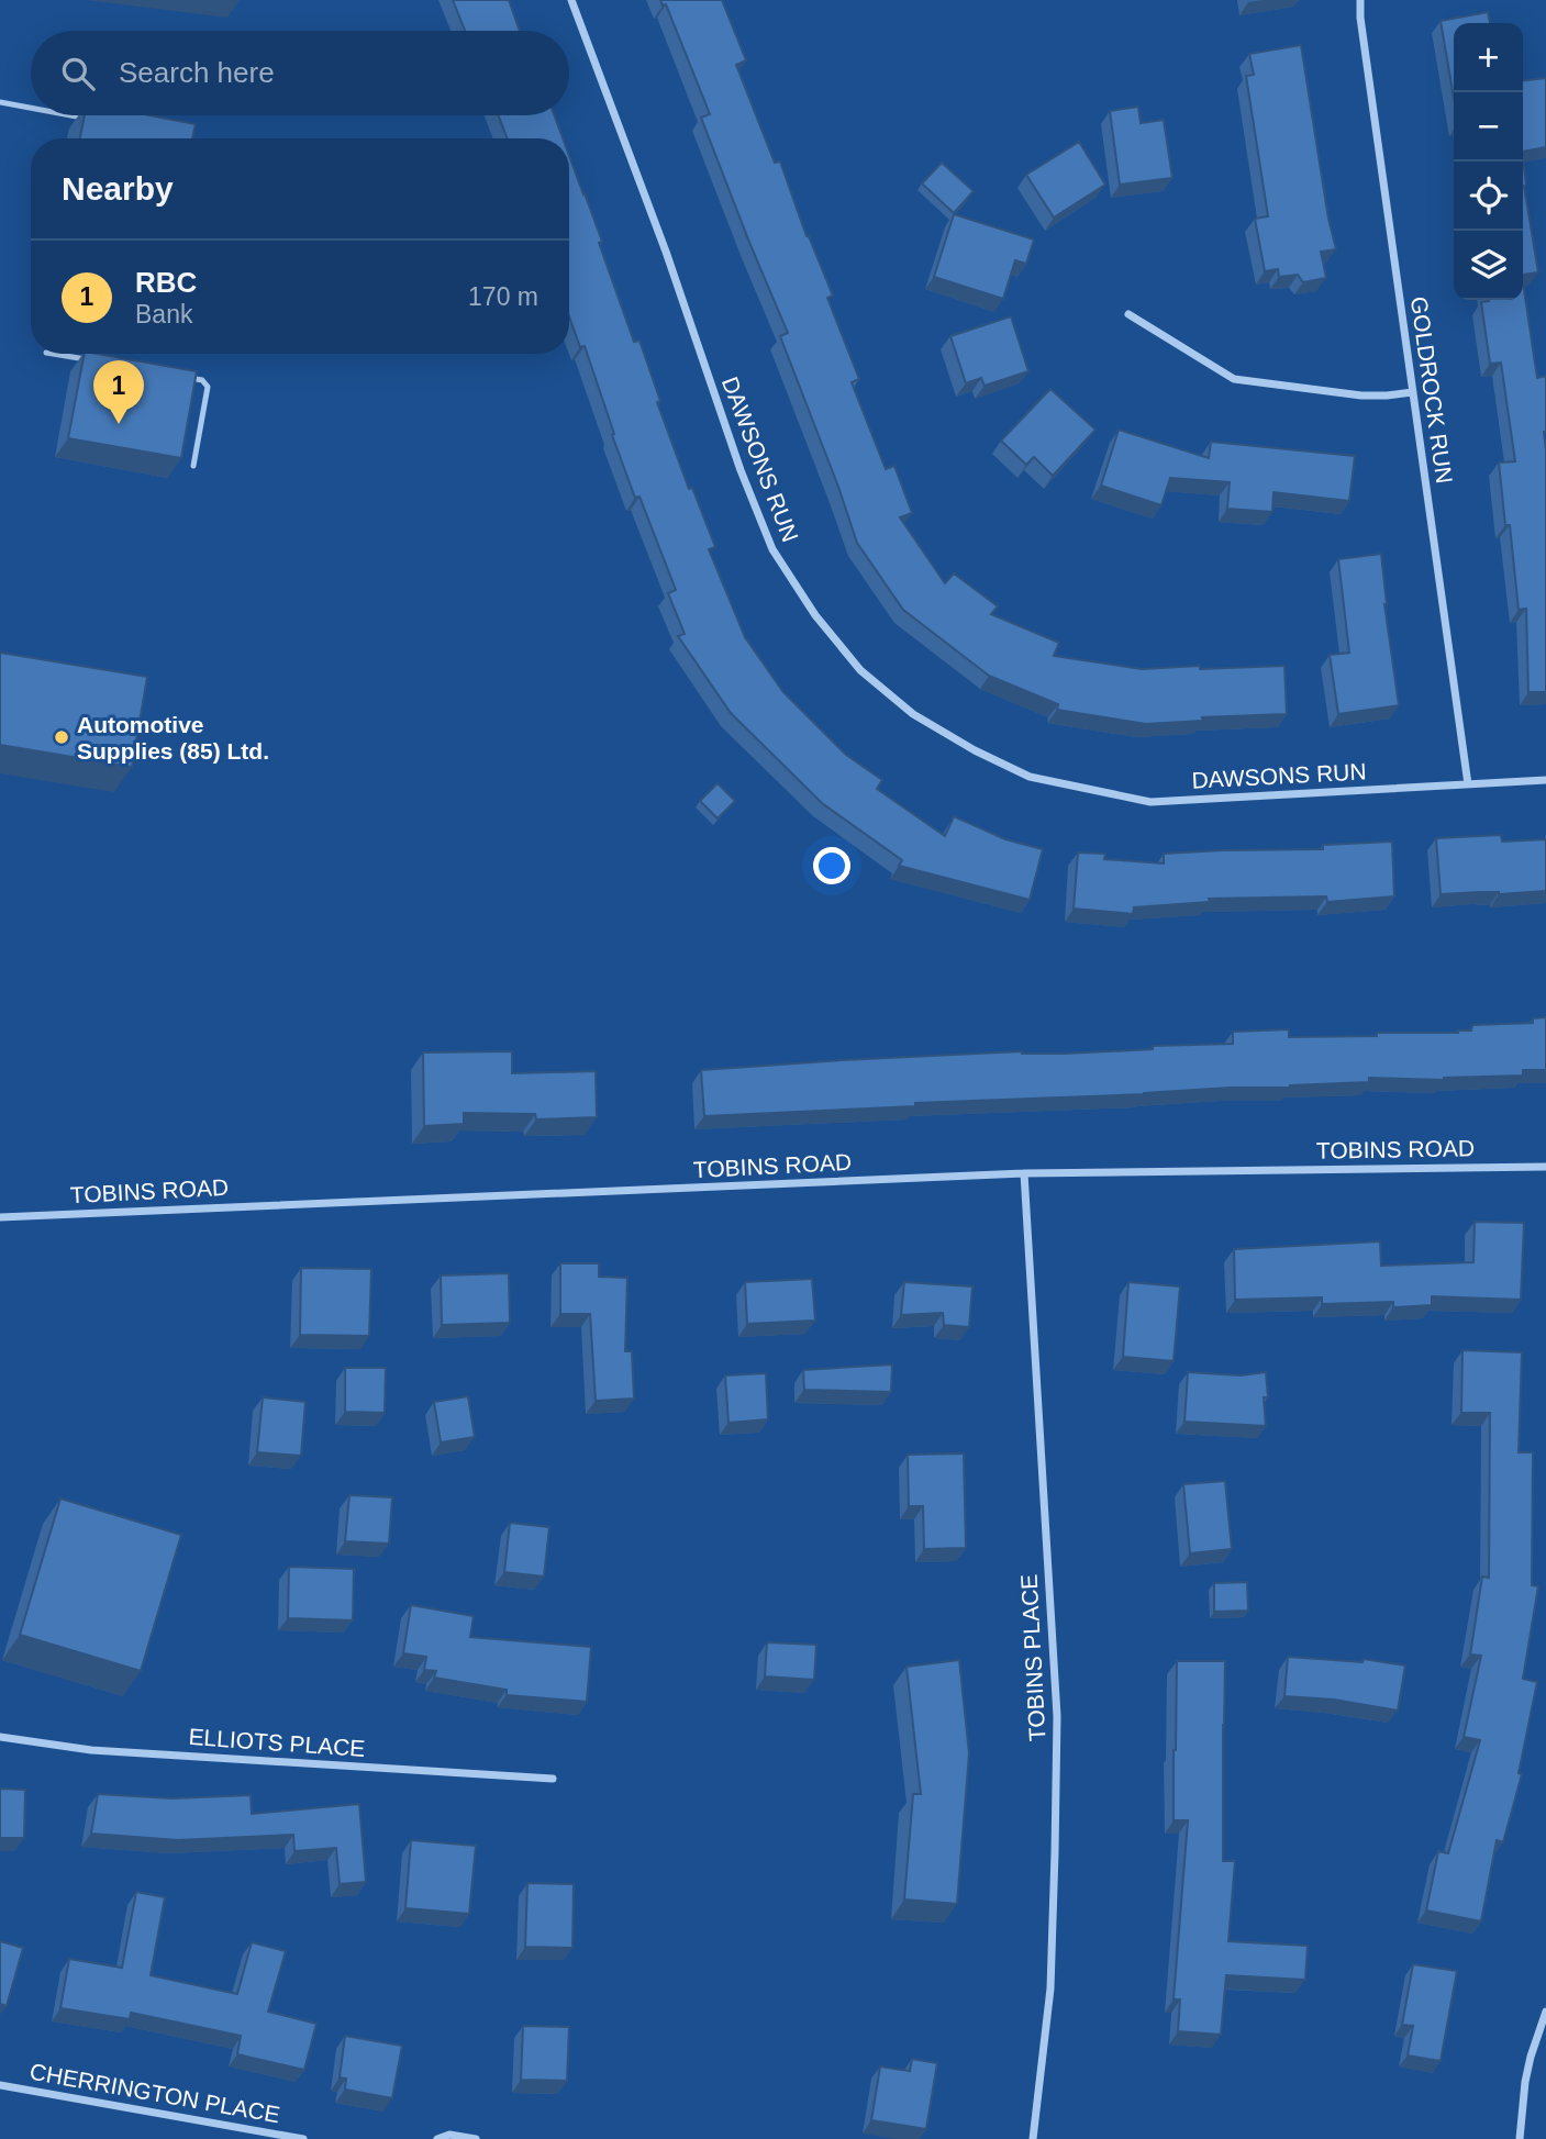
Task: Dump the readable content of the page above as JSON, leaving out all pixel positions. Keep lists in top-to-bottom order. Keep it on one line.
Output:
{"streets":{"street":["GOLDROCK RUN","DAWSONS RUN","TOBINS ROAD","TOBINS PLACE","ELLIOTS PLACE","CHERRINGTON PLACE"]},"crossings":[["GOLDROCK RUN","DAWSONS RUN"],["TOBINS ROAD","TOBINS PLACE"]],"places":["Automotive Supplies (85) Ltd."],"page":{"map_buttons":["+","−"],"search":"Search here","heading":"Nearby","list":[{"mark":"1","name":"RBC","note":"Bank","value":"170 m"}],"pins":"1"}}
